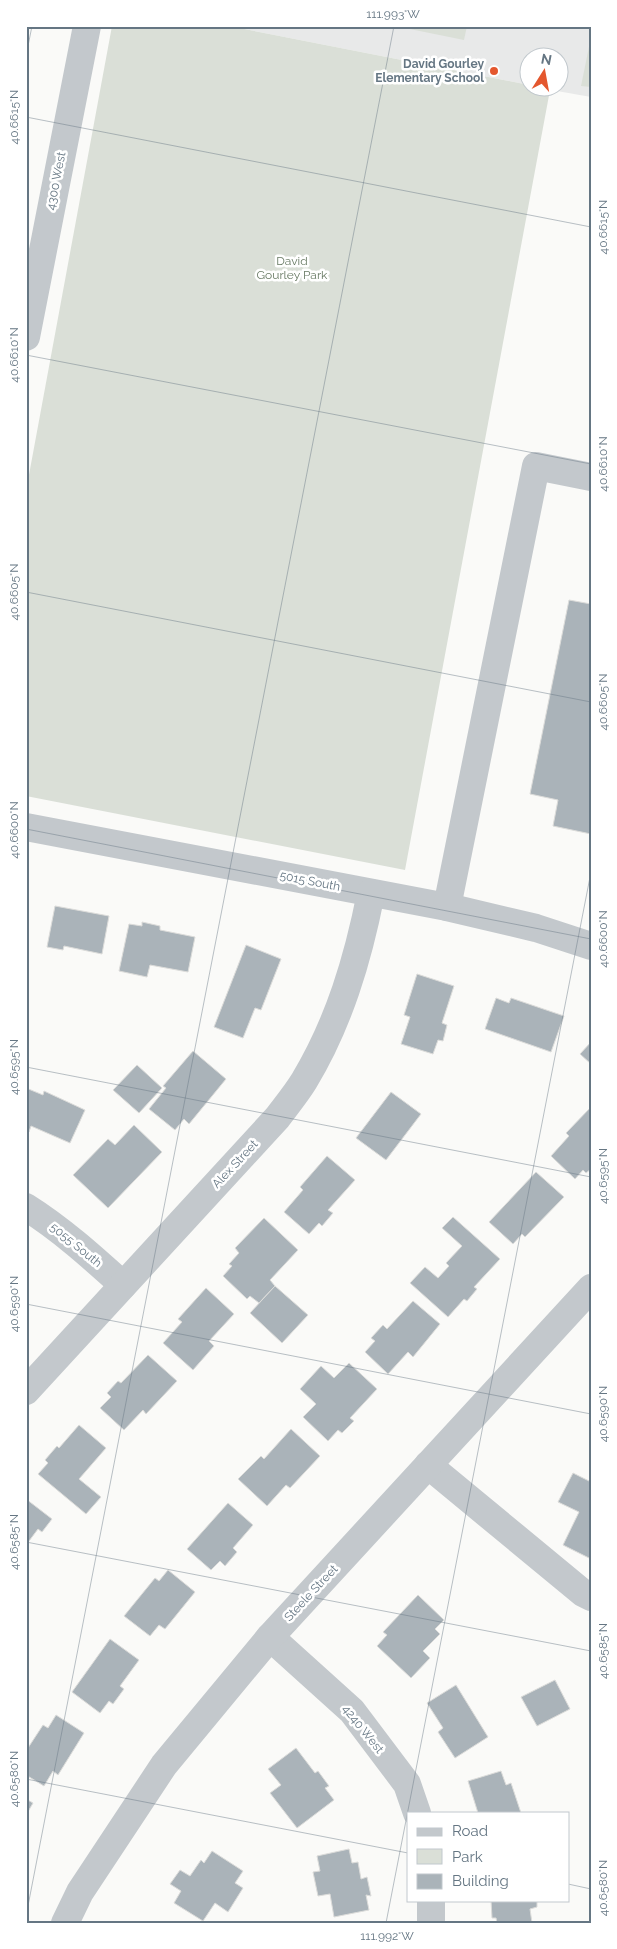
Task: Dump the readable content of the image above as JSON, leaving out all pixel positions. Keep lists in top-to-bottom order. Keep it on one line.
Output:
{"streets":{"street":["4300 West","5015 South","Alex Street","5055 South","Steele Street","4240 West"]},"crossings":[["5015 South","Alex Street"],["Alex Street","5055 South"],["Steele Street","4240 West"]],"parks":["David Gourley Park"],"places":["David Gourley Elementary School"],"legend":["Road","Park","Building"],"north":"top","coordinates":["111.993°W","40.6615°N","40.6610°N","40.6605°N","40.6600°N","40.6595°N","40.6590°N","40.6585°N","40.6580°N","111.992°W"]}
